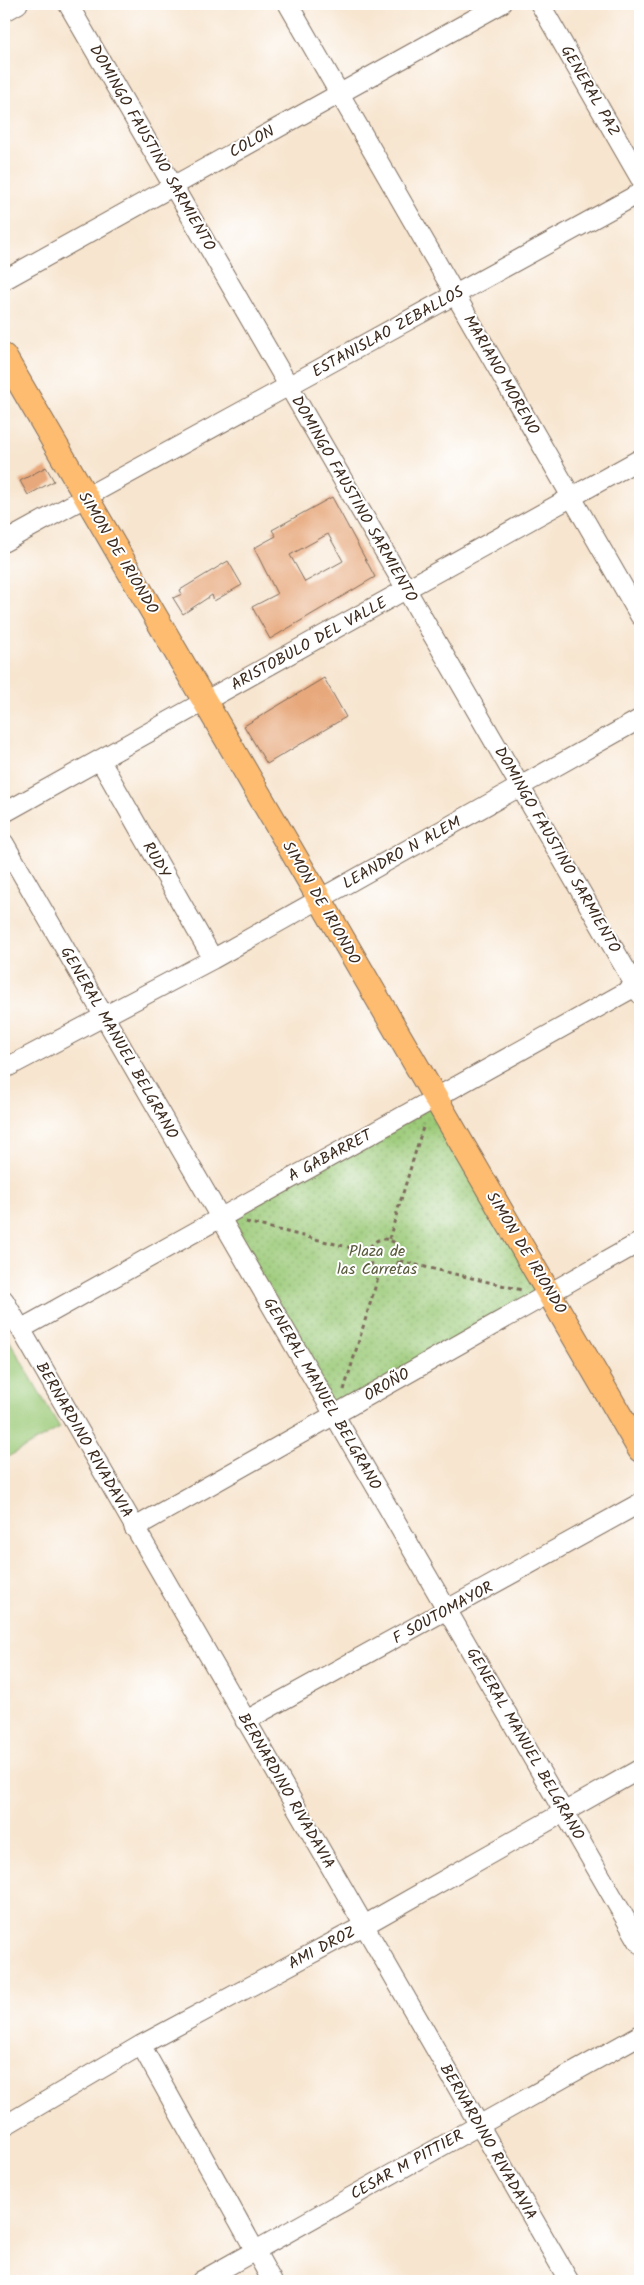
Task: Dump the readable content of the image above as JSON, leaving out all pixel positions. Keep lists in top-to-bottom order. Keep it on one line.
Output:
{"streets":{"main road":["SIMON DE IRIONDO"],"street":["GENERAL PAZ","COLON","DOMINGO FAUSTINO SARMIENTO","ESTANISLAO ZEBALLOS","MARIANO MORENO","ARISTOBULO DEL VALLE","LEANDRO N ALEM","RUDY","GENERAL MANUEL BELGRANO","A GABARRET","OROÑO","BERNARDINO RIVADAVIA","F SOUTOMAYOR","AMI DROZ","CESAR M PITTIER"]},"crossings":[["COLON","DOMINGO FAUSTINO SARMIENTO"],["COLON","MARIANO MORENO"],["DOMINGO FAUSTINO SARMIENTO","ESTANISLAO ZEBALLOS"],["DOMINGO FAUSTINO SARMIENTO","ARISTOBULO DEL VALLE"],["DOMINGO FAUSTINO SARMIENTO","LEANDRO N ALEM"],["DOMINGO FAUSTINO SARMIENTO","A GABARRET"],["ESTANISLAO ZEBALLOS","MARIANO MORENO"],["ESTANISLAO ZEBALLOS","SIMON DE IRIONDO"],["MARIANO MORENO","ARISTOBULO DEL VALLE"],["SIMON DE IRIONDO","ARISTOBULO DEL VALLE"],["SIMON DE IRIONDO","LEANDRO N ALEM"],["SIMON DE IRIONDO","A GABARRET"],["SIMON DE IRIONDO","OROÑO"],["ARISTOBULO DEL VALLE","RUDY"],["LEANDRO N ALEM","RUDY"],["LEANDRO N ALEM","GENERAL MANUEL BELGRANO"],["GENERAL MANUEL BELGRANO","A GABARRET"],["GENERAL MANUEL BELGRANO","OROÑO"],["GENERAL MANUEL BELGRANO","F SOUTOMAYOR"],["GENERAL MANUEL BELGRANO","AMI DROZ"],["A GABARRET","BERNARDINO RIVADAVIA"],["OROÑO","BERNARDINO RIVADAVIA"],["BERNARDINO RIVADAVIA","F SOUTOMAYOR"],["BERNARDINO RIVADAVIA","AMI DROZ"],["BERNARDINO RIVADAVIA","CESAR M PITTIER"]],"parks":["Plaza de las Carretas"]}
